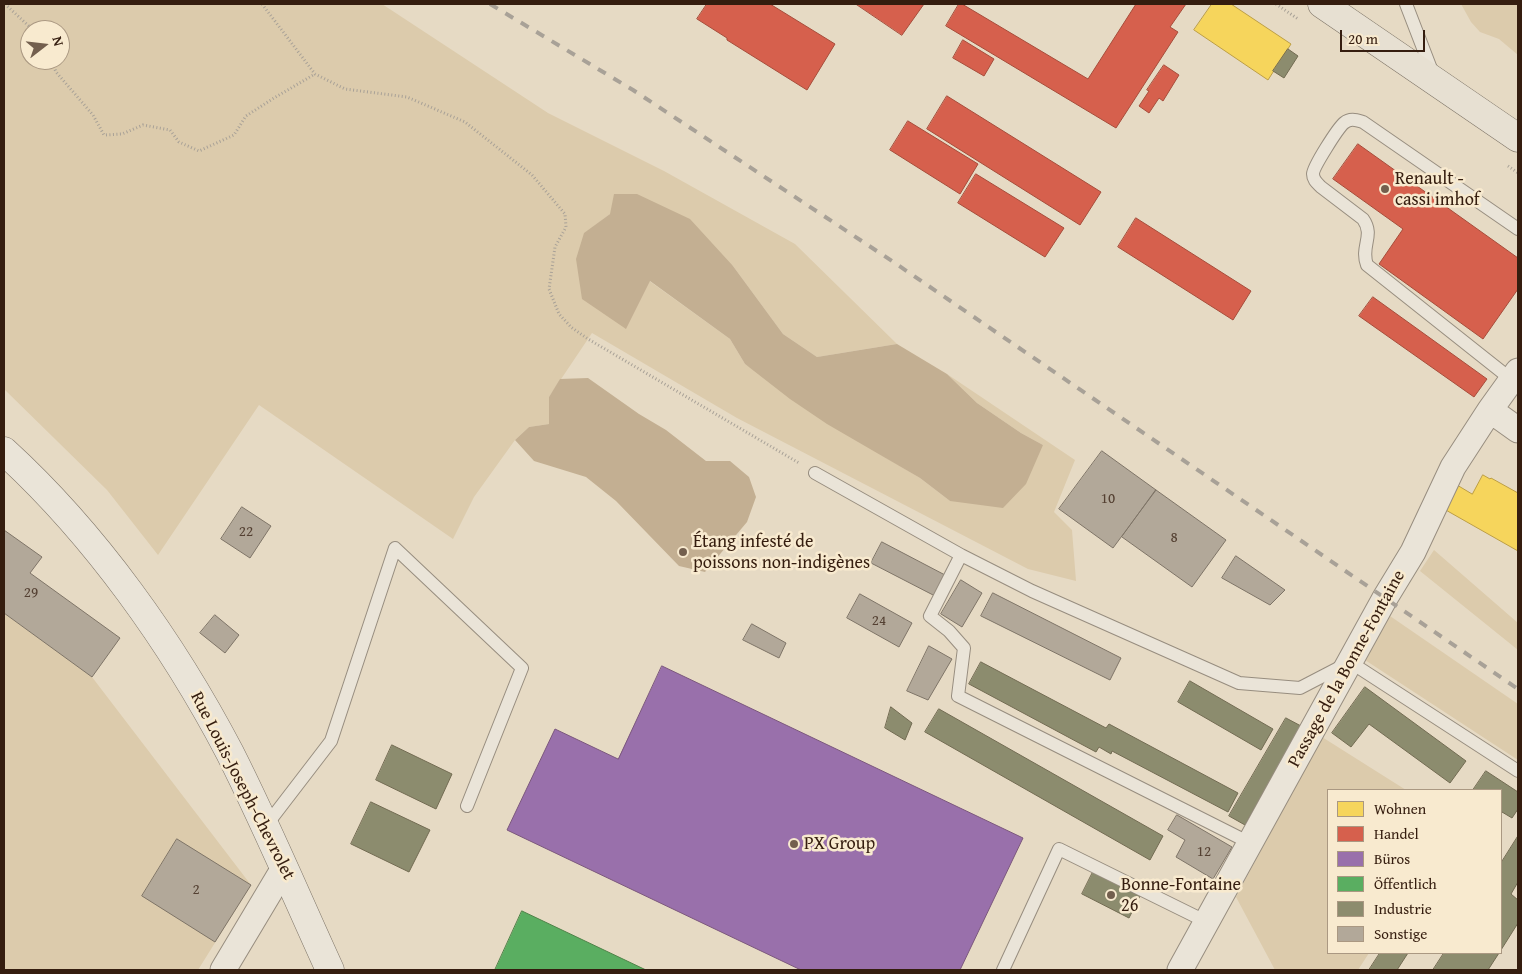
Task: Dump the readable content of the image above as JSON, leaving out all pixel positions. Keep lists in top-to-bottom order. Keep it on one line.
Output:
{"streets":{"main road":["Rue Louis-Joseph-Chevrolet"],"street":["Passage de la Bonne-Fontaine"]},"places":["Renault - cassi imhof","Étang infesté de poissons non-indigènes","PX Group","Bonne-Fontaine 26"],"house_numbers":["10","22","8","29","24","12","2"],"legend":["Wohnen","Handel","Büros","Öffentlich","Industrie","Sonstige"],"scale_bar":"20 m","north":"right"}
